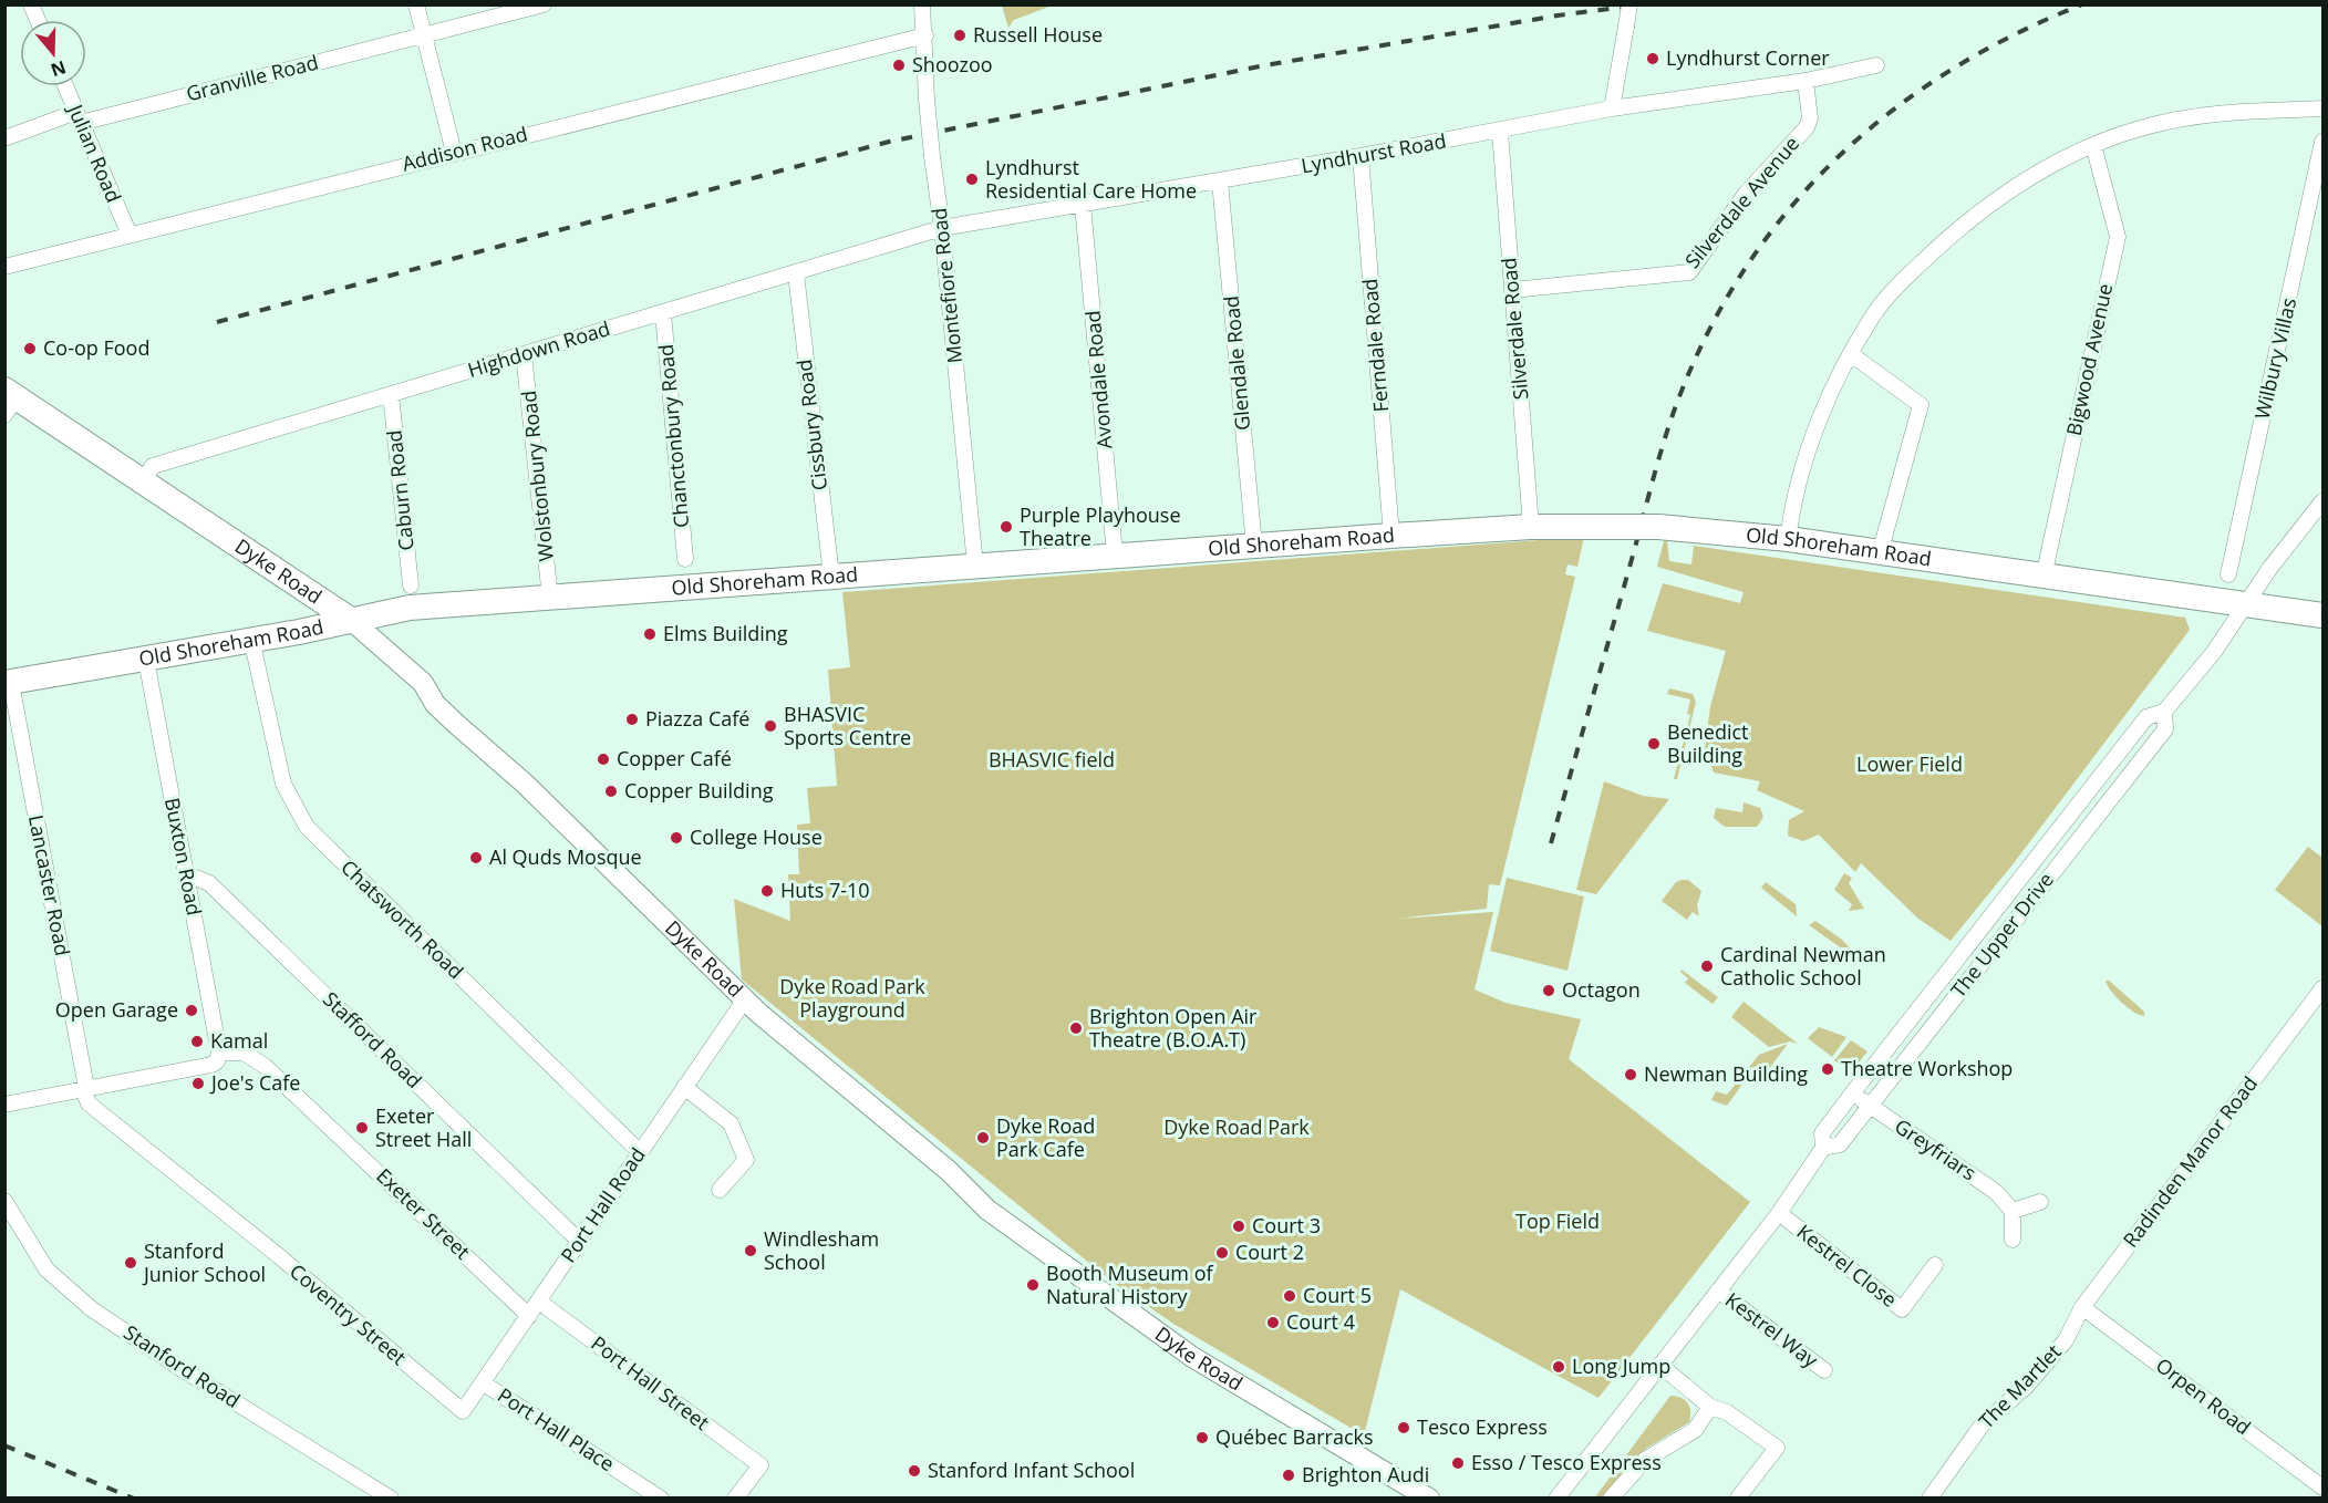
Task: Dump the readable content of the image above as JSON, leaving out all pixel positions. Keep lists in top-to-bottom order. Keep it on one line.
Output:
{"streets":{"main road":["Old Shoreham Road","Dyke Road"],"street":["Granville Road","Addison Road","Julian Road","Lyndhurst Road","Silverdale Avenue","Montefiore Road","Silverdale Road","Ferndale Road","Highdown Road","Wilbury Villas","Bigwood Avenue","Glendale Road","Avondale Road","Cissbury Road","Chanctonbury Road","Wolstonbury Road","Caburn Road","Buxton Road","Lancaster Road","Chatsworth Road","The Upper Drive","Stafford Road","Greyfriars","Radinden Manor Road","Port Hall Road","Exeter Street","Kestrel Close","Coventry Street","Kestrel Way","Stanford Road","Port Hall Street","The Martlet","Orpen Road","Port Hall Place"]},"crossings":[["Granville Road","Julian Road"],["Addison Road","Julian Road"],["Addison Road","Montefiore Road"],["Lyndhurst Road","Silverdale Avenue"],["Lyndhurst Road","Montefiore Road"],["Lyndhurst Road","Silverdale Road"],["Lyndhurst Road","Ferndale Road"],["Lyndhurst Road","Highdown Road"],["Lyndhurst Road","Glendale Road"],["Lyndhurst Road","Avondale Road"],["Silverdale Avenue","Silverdale Road"],["Montefiore Road","Highdown Road"],["Montefiore Road","Old Shoreham Road"],["Silverdale Road","Old Shoreham Road"],["Ferndale Road","Old Shoreham Road"],["Highdown Road","Cissbury Road"],["Highdown Road","Chanctonbury Road"],["Highdown Road","Wolstonbury Road"],["Highdown Road","Caburn Road"],["Highdown Road","Dyke Road"],["Bigwood Avenue","Old Shoreham Road"],["Glendale Road","Old Shoreham Road"],["Avondale Road","Old Shoreham Road"],["Cissbury Road","Old Shoreham Road"],["Wolstonbury Road","Old Shoreham Road"],["Old Shoreham Road","Dyke Road"],["Old Shoreham Road","Buxton Road"],["Old Shoreham Road","Lancaster Road"],["Old Shoreham Road","Chatsworth Road"],["Old Shoreham Road","The Upper Drive"],["Dyke Road","Port Hall Road"],["Buxton Road","Stafford Road"],["Buxton Road","Exeter Street"],["Lancaster Road","Coventry Street"],["Chatsworth Road","Port Hall Road"],["The Upper Drive","Greyfriars"],["The Upper Drive","Kestrel Close"],["The Upper Drive","Kestrel Way"],["Stafford Road","Port Hall Road"],["Radinden Manor Road","The Martlet"],["Radinden Manor Road","Orpen Road"],["Port Hall Road","Exeter Street"],["Port Hall Road","Coventry Street"],["Port Hall Road","Port Hall Street"],["Port Hall Road","Port Hall Place"]],"parks":["BHASVIC field","Lower Field","Dyke Road Park Playground","Dyke Road Park","Top Field"],"places":["Russell House","Lyndhurst Corner","Shoozoo","Lyndhurst Residential Care Home","Co-op Food","Purple Playhouse Theatre","Elms Building","Piazza Café","BHASVIC Sports Centre","Benedict Building","Copper Café","Copper Building","College House","Al Quds Mosque","Huts 7-10","Cardinal Newman Catholic School","Octagon","Open Garage","Brighton Open Air Theatre (B.O.A.T)","Kamal","Theatre Workshop","Newman Building","Joe's Cafe","Exeter Street Hall","Dyke Road Park Cafe","Court 3","Windlesham School","Court 2","Stanford Junior School","Booth Museum of Natural History","Court 5","Court 4","Long Jump","Tesco Express","Québec Barracks","Esso / Tesco Express","Stanford Infant School","Brighton Audi"],"north":"bottom"}
